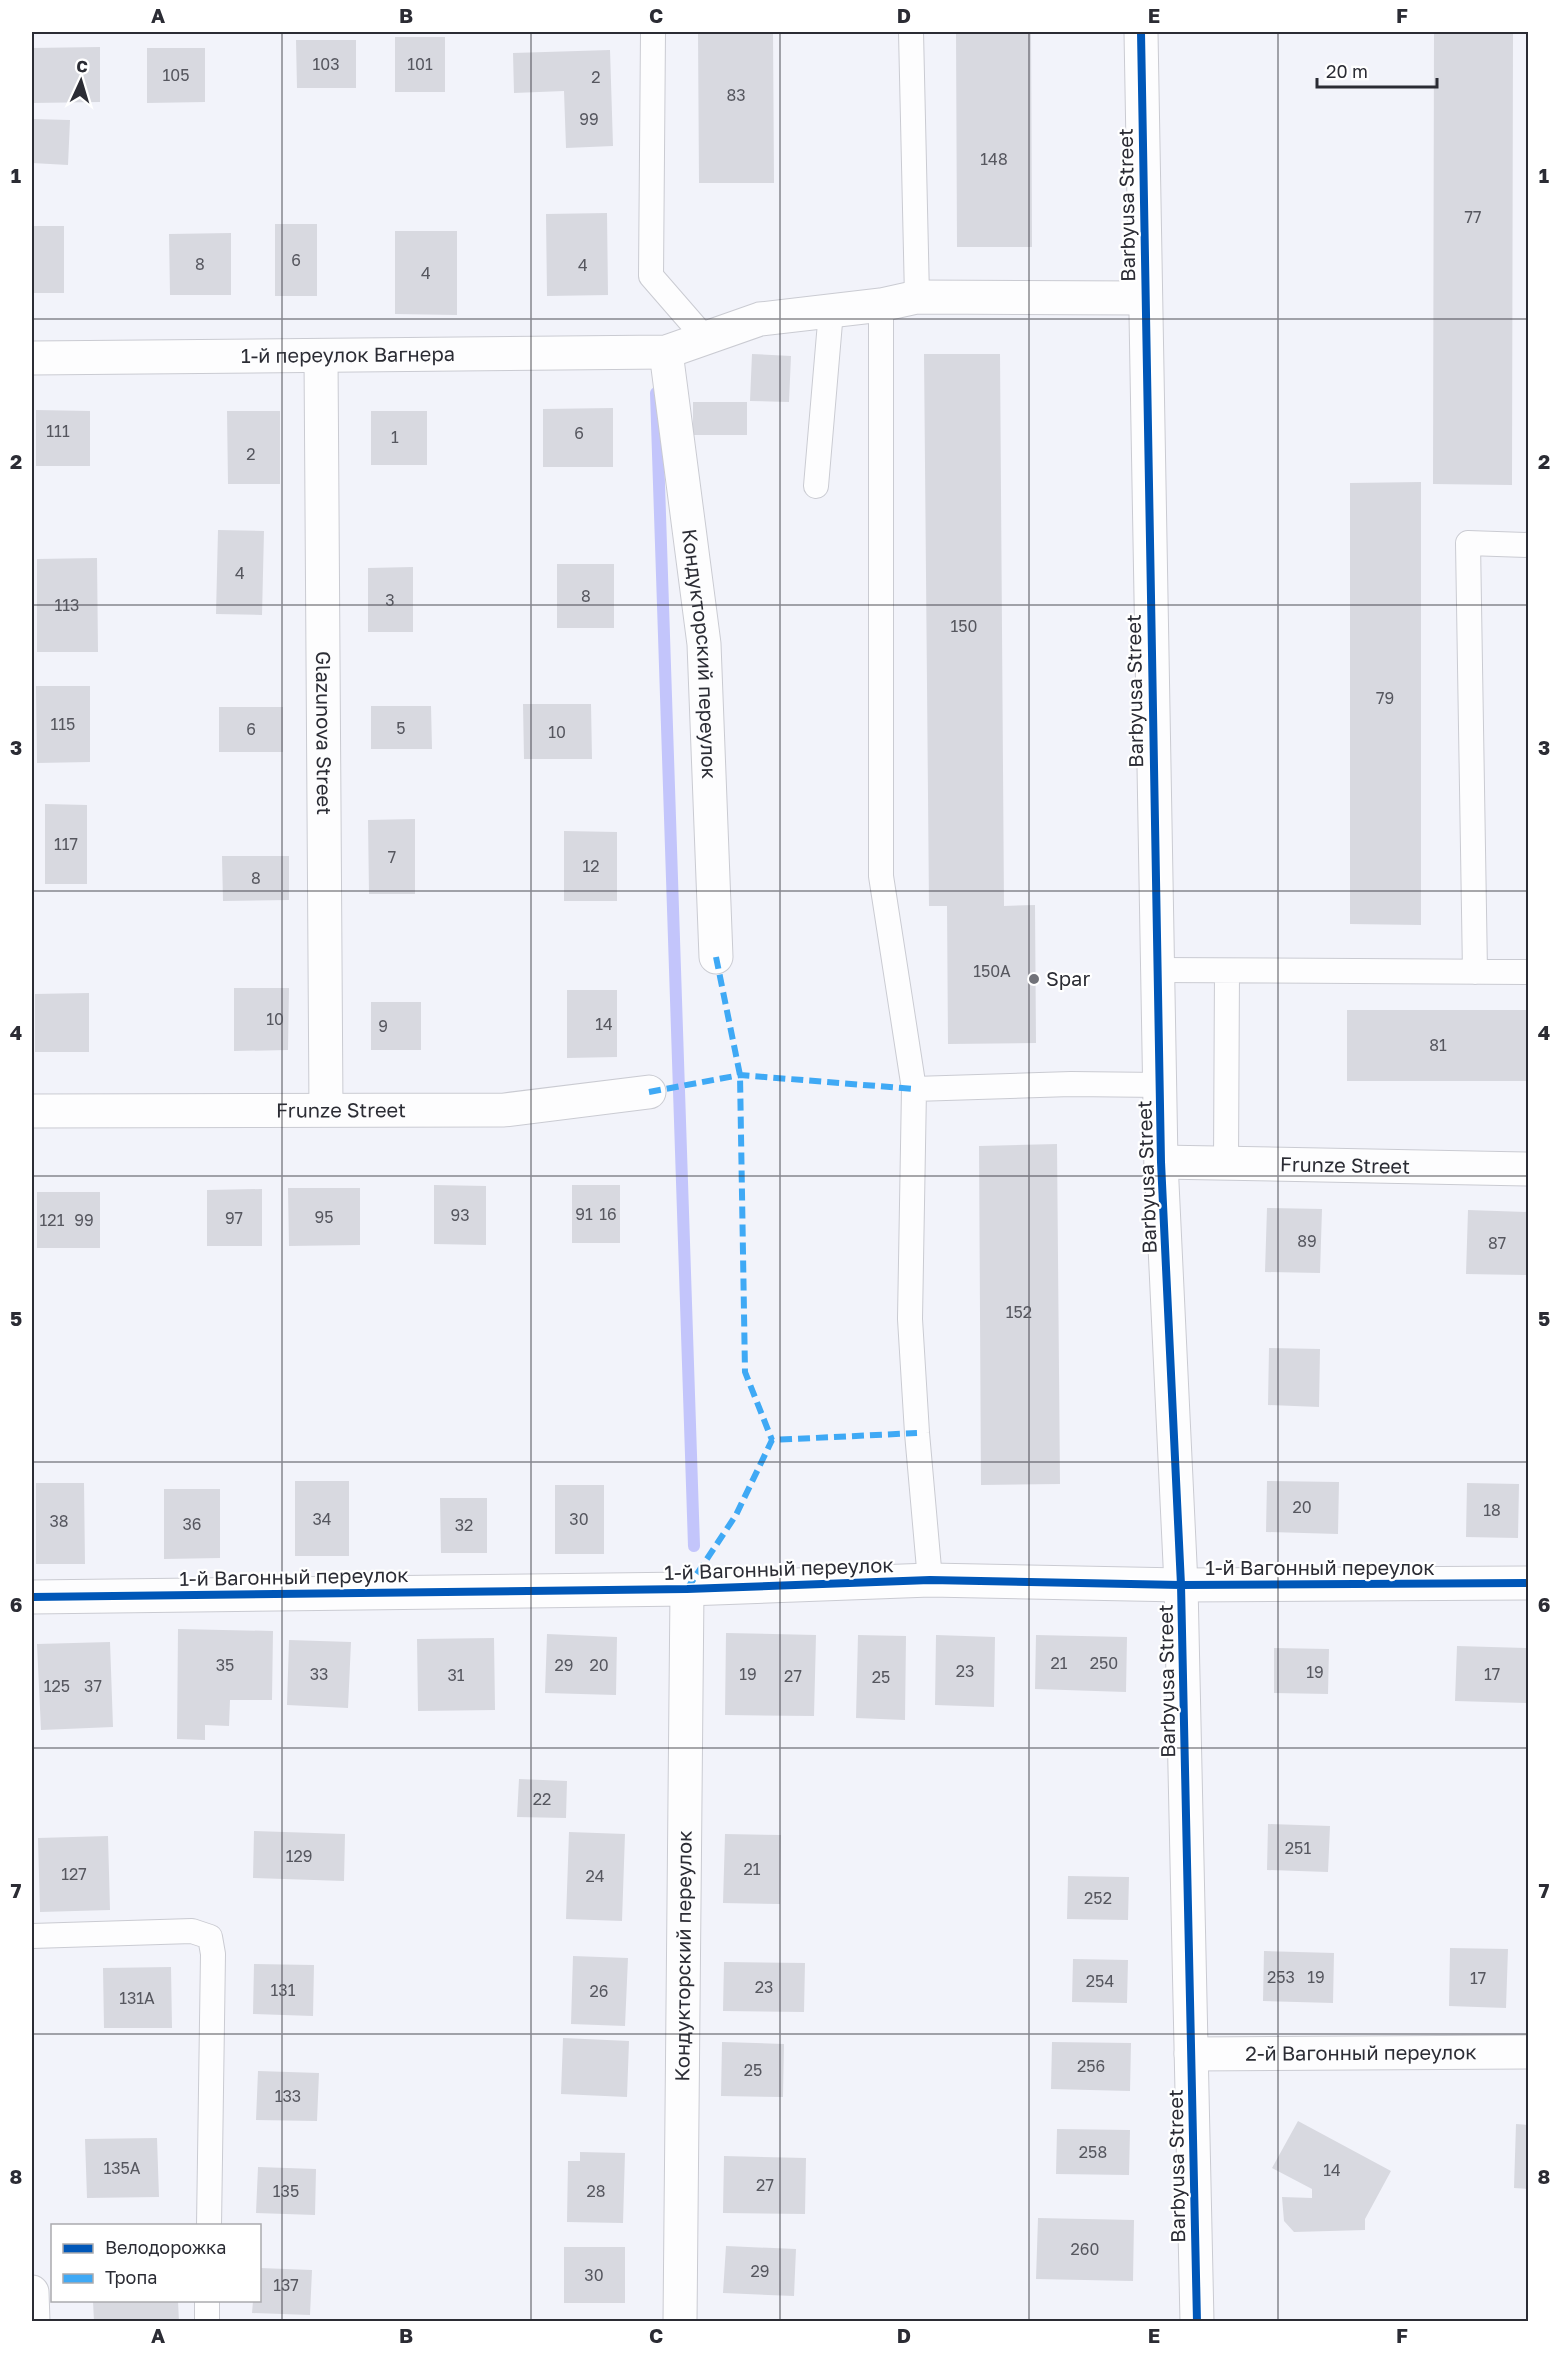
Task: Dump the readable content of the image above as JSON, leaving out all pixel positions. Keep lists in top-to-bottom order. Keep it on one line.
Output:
{"streets":{"street":["Barbyusa Street","1-й переулок Вагнера","Кондукторский переулок","Glazunova Street","Frunze Street","1-й Вагонный переулок","2-й Вагонный переулок"]},"crossings":[["Barbyusa Street","Frunze Street"],["Barbyusa Street","1-й Вагонный переулок"],["Barbyusa Street","2-й Вагонный переулок"],["1-й переулок Вагнера","Кондукторский переулок"],["1-й переулок Вагнера","Glazunova Street"],["Кондукторский переулок","1-й Вагонный переулок"],["Glazunova Street","Frunze Street"]],"places":["Spar"],"house_numbers":["103","101","105","2","83","99","148","77","6","8","4","4","111","6","1","2","4","8","3","113","150","79","115","5","6","10","117","7","12","8","150А","10","14","9","81","91","16","93","95","97","121","99","89","87","152","20","18","34","30","38","36","32","21","250","35","29","20","23","19","33","19","17","31","27","25","125","37","22","251","129","21","127","24","252","253","19","17","254","23","131","26","131А","256","25","133","258","135А","14","27","135","28","260","29","30","137"],"legend":["Велодорожка","Тропа"],"scale_bar":"20 m","north":"top","grid":{"columns":["A","B","C","D","E","F"],"rows":["1","2","3","4","5","6","7","8"]}}
